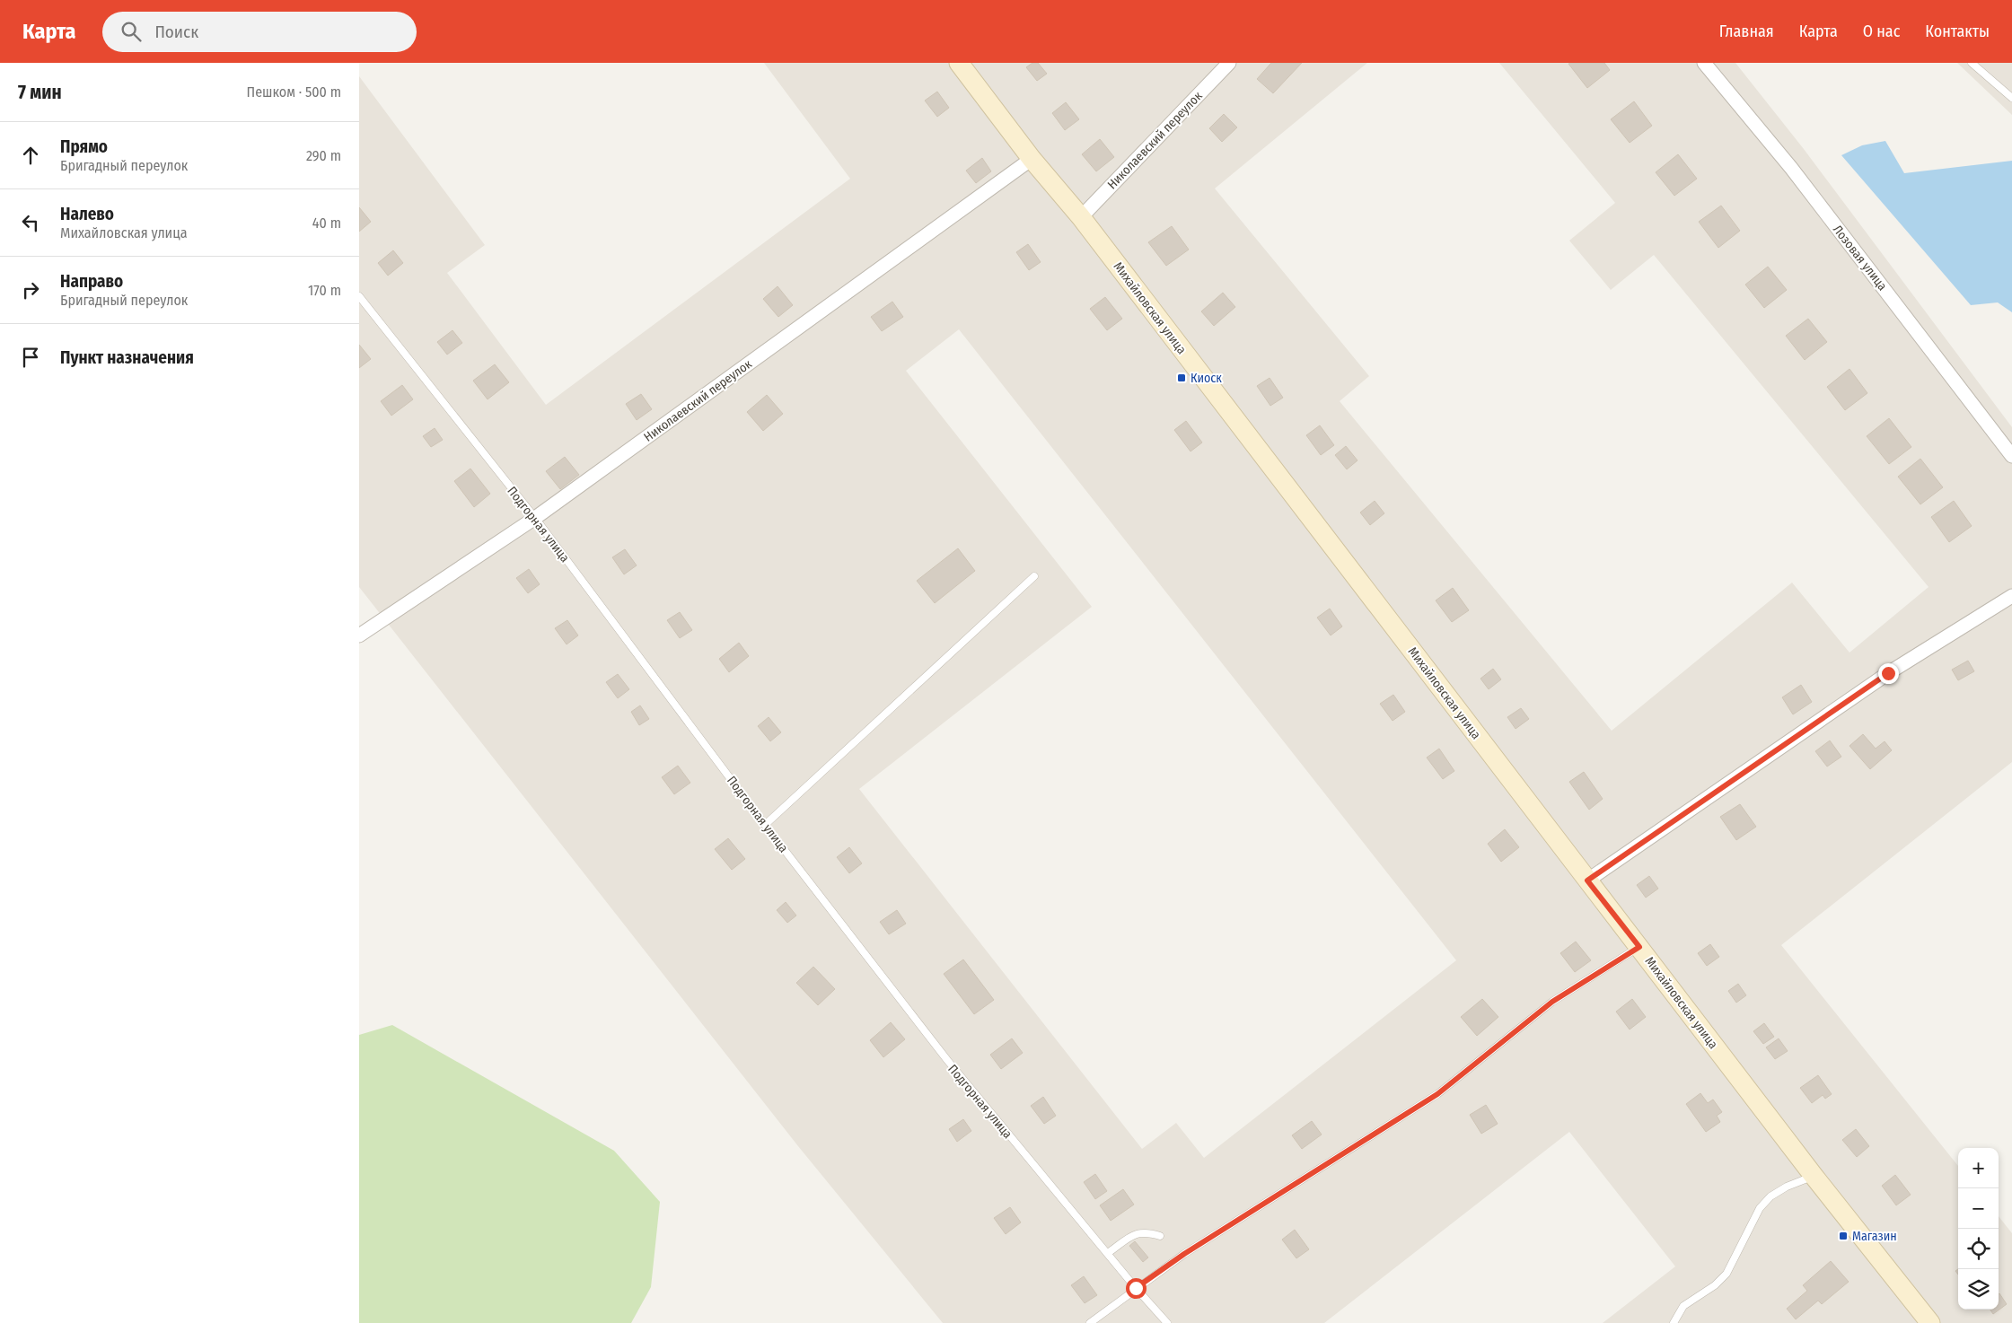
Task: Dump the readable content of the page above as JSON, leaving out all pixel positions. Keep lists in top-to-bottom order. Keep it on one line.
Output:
{"streets":{"street":["Николаевский переулок","Лозовая улица","Михайловская улица"],"lane":["Подгорная улица"]},"crossings":[["Николаевский переулок","Михайловская улица"],["Николаевский переулок","Подгорная улица"]],"places":{"transit":["Киоск","Магазин"]},"page":{"header":"Карта","search":"Поиск","nav":["Главная","Карта","О нас","Контакты"],"heading":["7 мин","Пешком · 500 m"],"list":[["Прямо","Бригадный переулок","290 m"],["Налево","Михайловская улица","40 m"],["Направо","Бригадный переулок","170 m"],"Пункт назначения"],"map_buttons":["+","−"]}}
